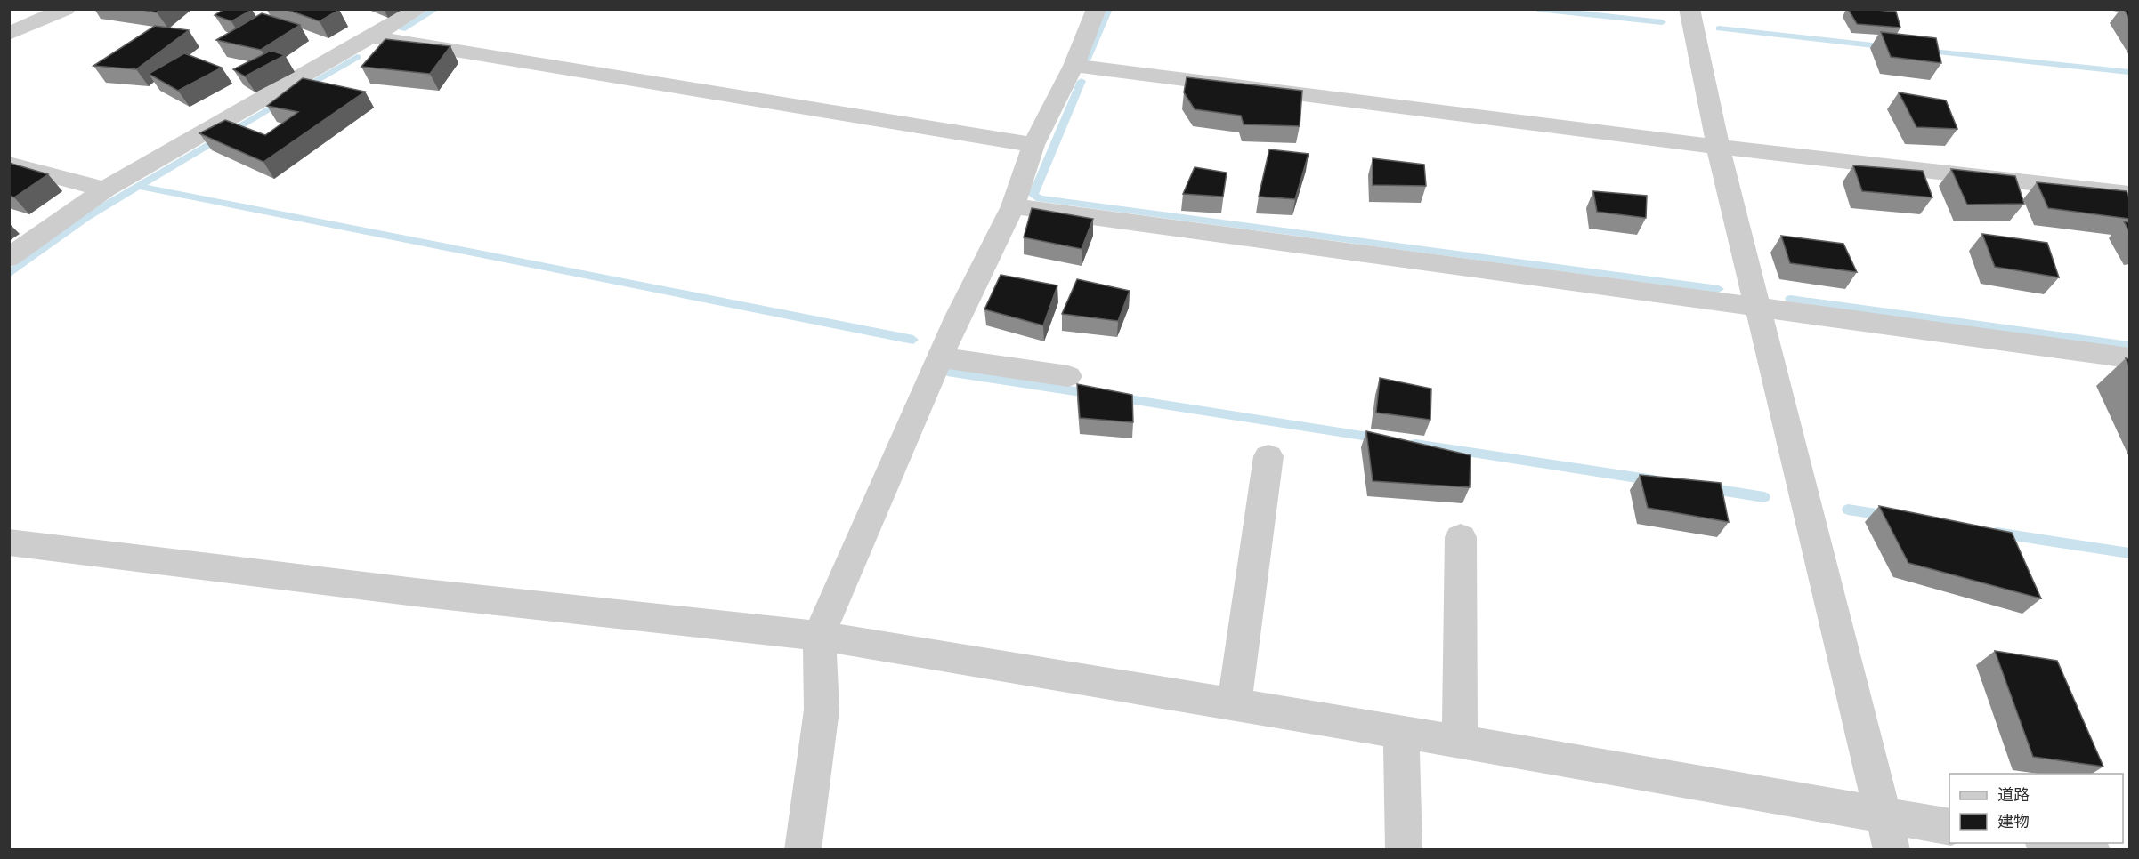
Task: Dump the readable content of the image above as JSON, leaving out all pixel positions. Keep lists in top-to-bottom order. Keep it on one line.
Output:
{"legend":["道路","建物"]}
